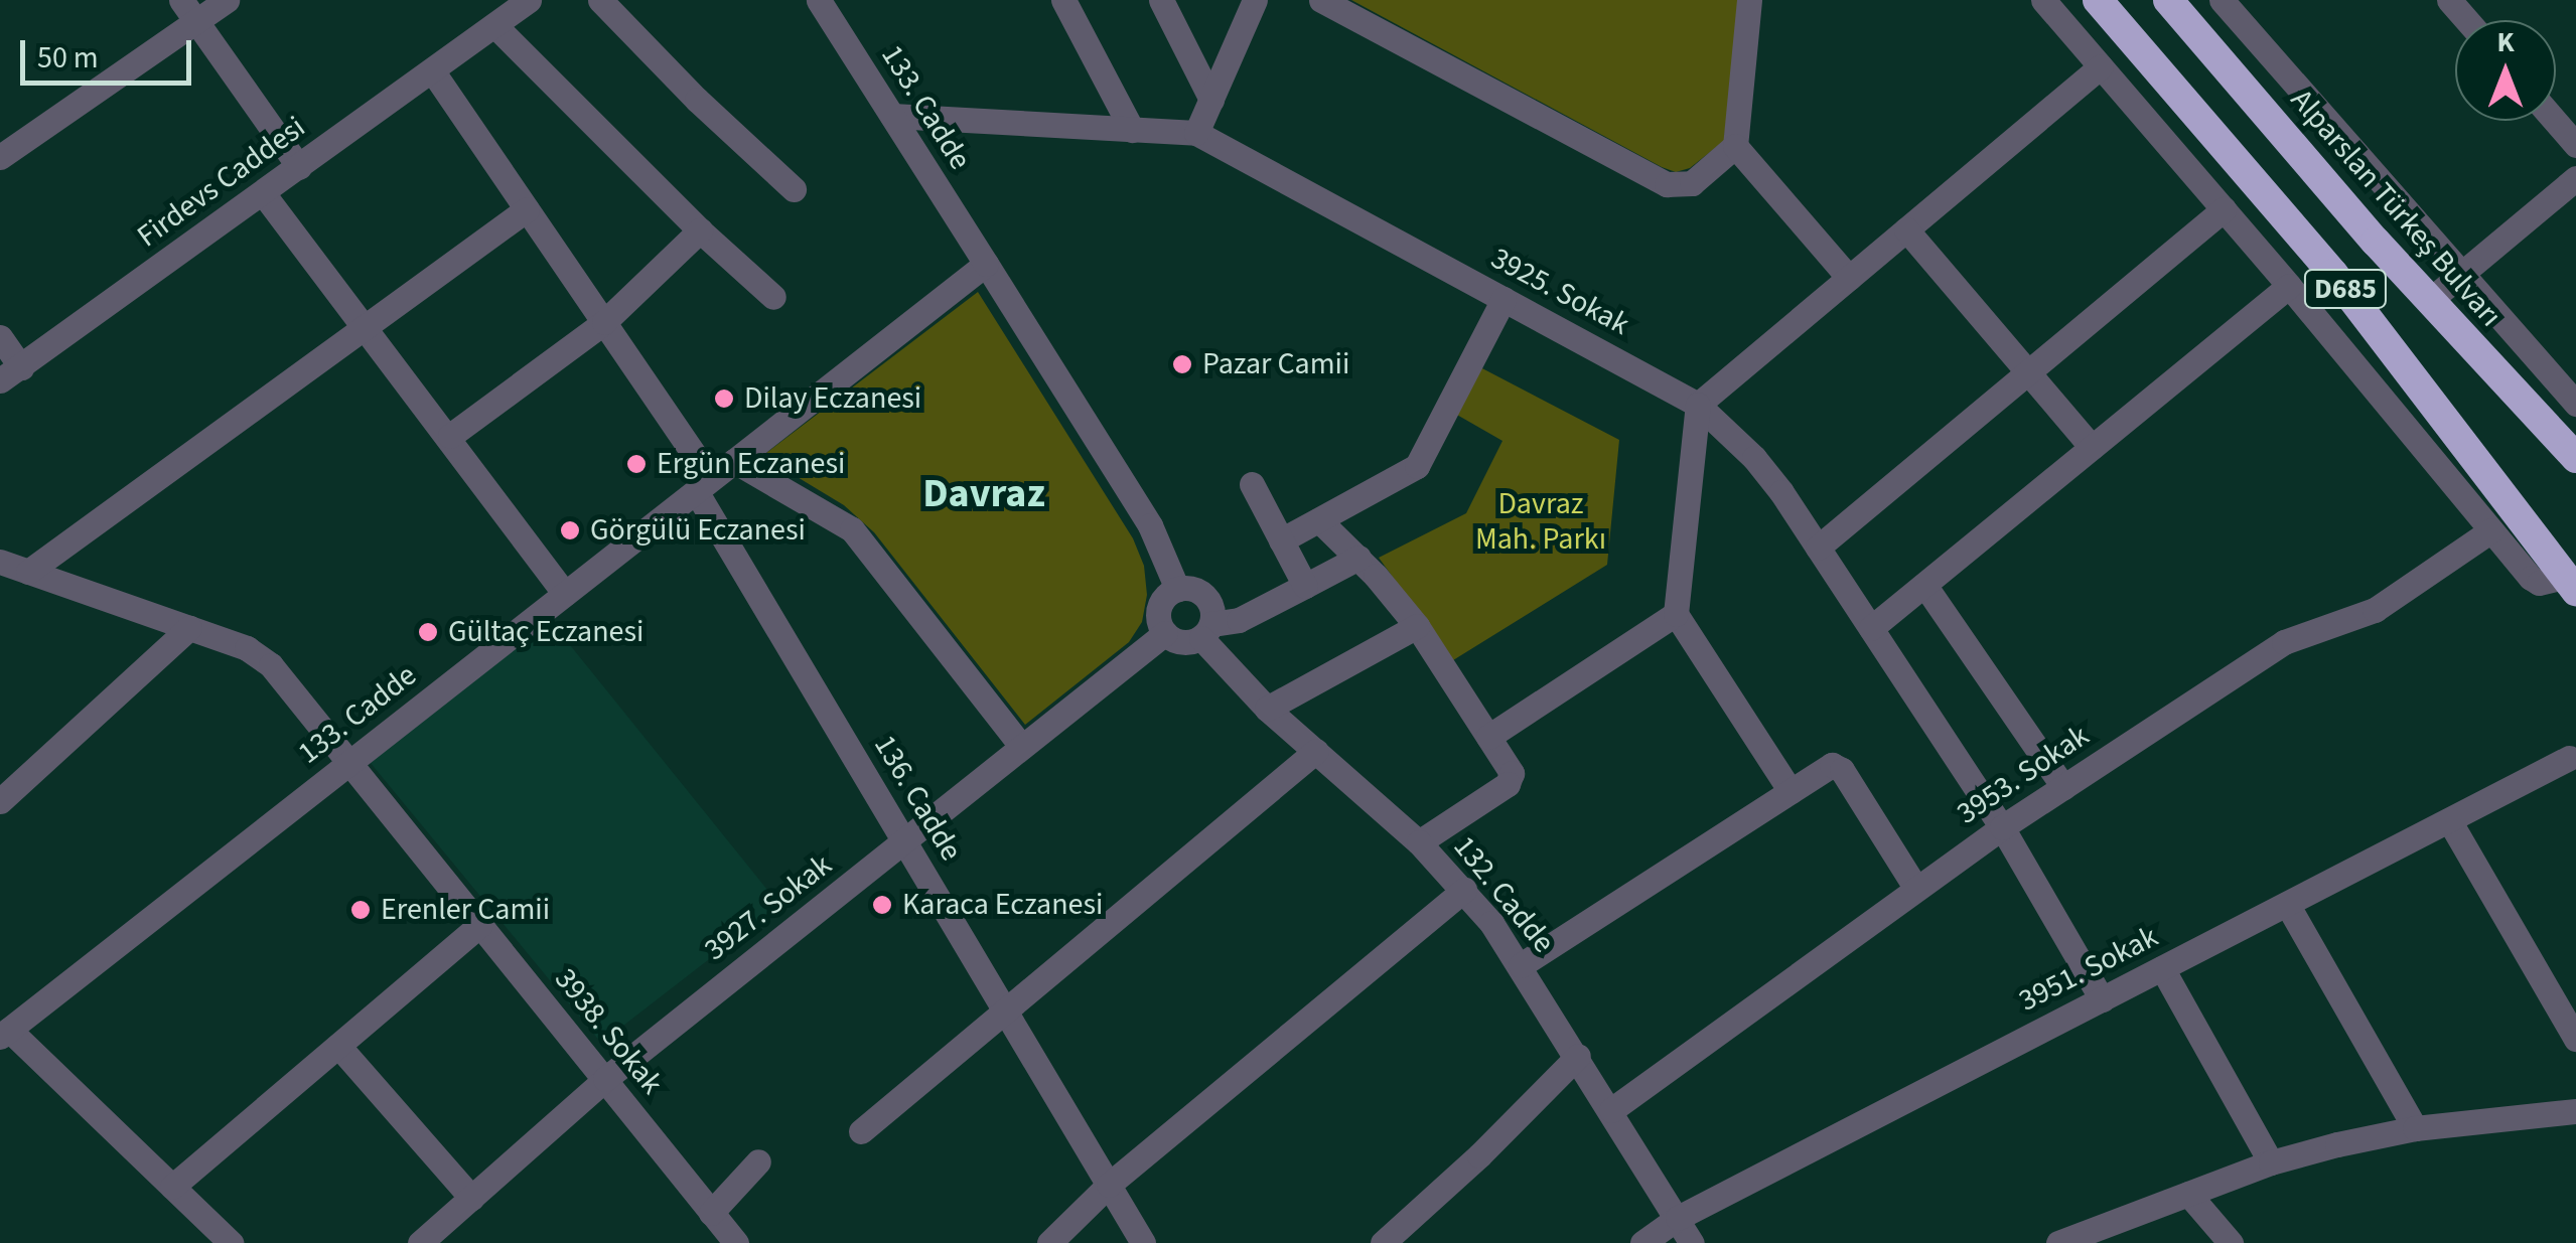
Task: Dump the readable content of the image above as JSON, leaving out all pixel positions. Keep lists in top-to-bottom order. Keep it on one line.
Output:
{"streets":{"highway":["Alparslan Türkeş Bulvarı","D685"],"street":["133. Cadde","Firdevs Caddesi","3925. Sokak","3953. Sokak","136. Cadde","132. Cadde","3927. Sokak","3951. Sokak","3938. Sokak"]},"crossings":[["133. Cadde","3925. Sokak"],["133. Cadde","136. Cadde"],["133. Cadde","3938. Sokak"],["Firdevs Caddesi","136. Cadde"],["3925. Sokak","3953. Sokak"],["3925. Sokak","3951. Sokak"],["3953. Sokak","132. Cadde"],["136. Cadde","3927. Sokak"],["132. Cadde","3927. Sokak"],["132. Cadde","3951. Sokak"],["3927. Sokak","3938. Sokak"]],"districts":["Davraz"],"parks":["Davraz Mah. Parkı"],"places":["Pazar Camii","Dilay Eczanesi","Ergün Eczanesi","Görgülü Eczanesi","Gültaç Eczanesi","Karaca Eczanesi","Erenler Camii"],"scale_bar":"50 m","north":"top"}
